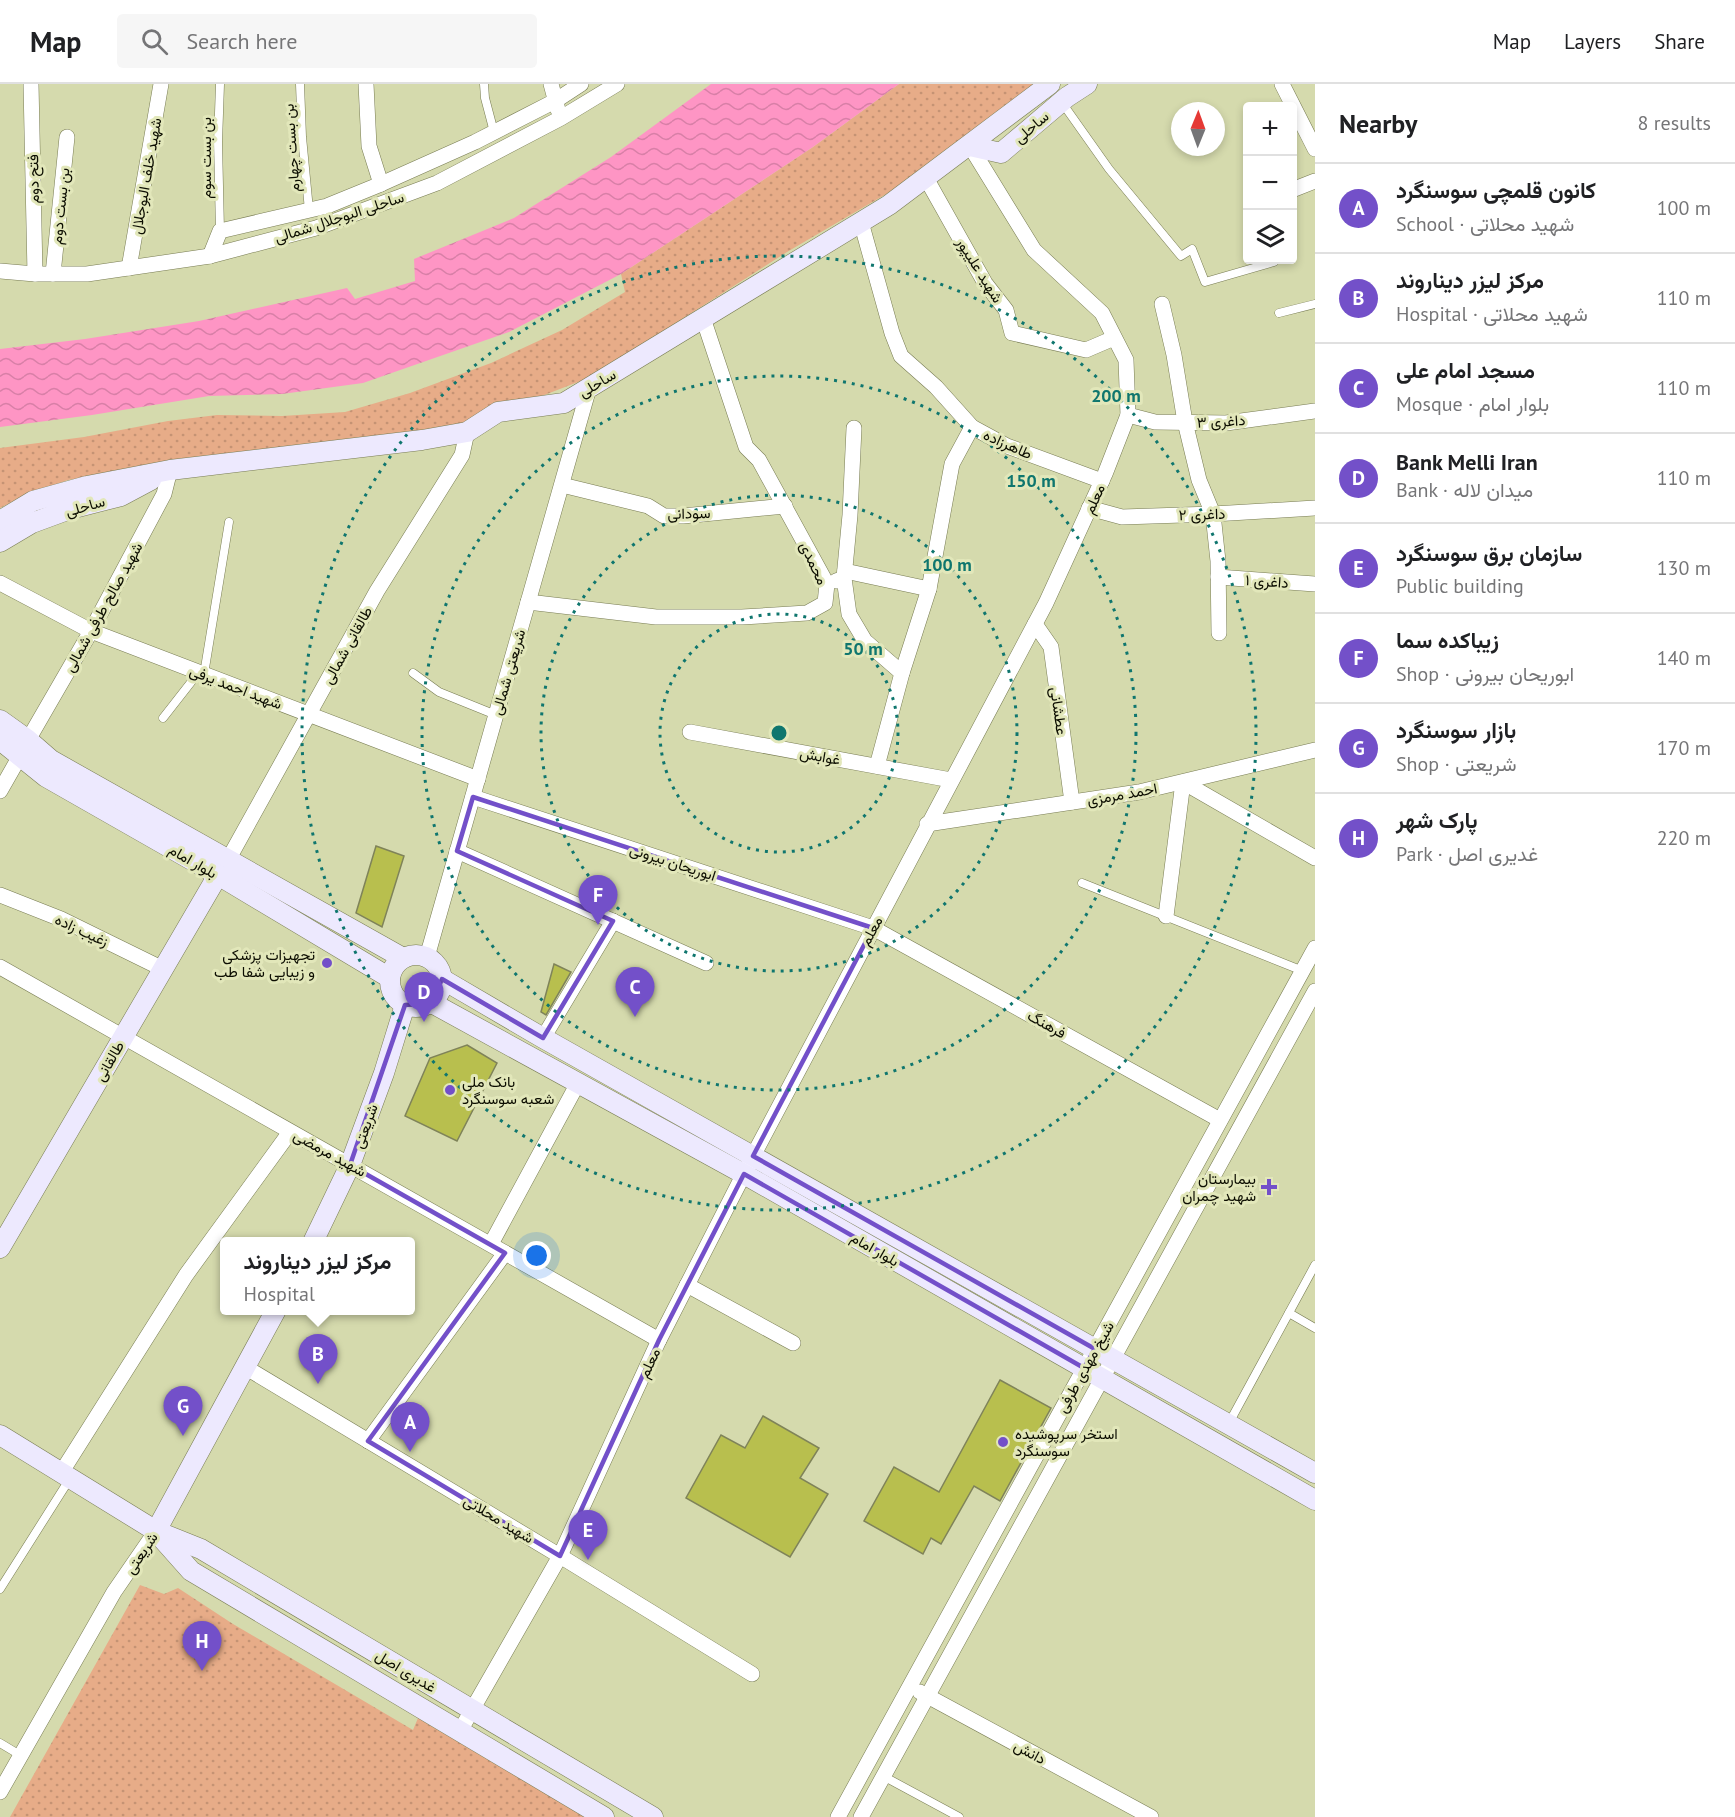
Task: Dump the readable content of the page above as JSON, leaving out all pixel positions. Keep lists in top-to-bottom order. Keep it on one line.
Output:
{"streets":{"main road":["ساحلی","بلوار امام","طالقانی","شریعتی","غدیری اصل"],"street":["شهید خلف البوجلال","فتح دوم","بن بست دوم","ساحلی البوجلال شمالی","شهید علیپور","داغری ۳","طاهرزاده","معلم","سودانی","داغری ۲","محمدی","داغری ۱","شهید صالح طرفی شمالی","طالقانی شمالی","شریعتی شمالی","شهید احمد یرفی","عطشانی","غوابش","احمد مرمزی","ابوریحان بیرونی","زغیب زاده","فرهنگ","شهید مرمضی","شیخ مهدی طرفی","شهید محلاتی","دانش"],"lane":["بن بست چهارم","بن بست سوم"]},"crossings":[["ساحلی","شهید علیپور"],["ساحلی","معلم"],["ساحلی","محمدی"],["ساحلی","شهید صالح طرفی شمالی"],["ساحلی","طالقانی شمالی"],["ساحلی","شریعتی شمالی"],["بن بست چهارم","ساحلی البوجلال شمالی"],["بن بست سوم","ساحلی البوجلال شمالی"],["شهید خلف البوجلال","ساحلی البوجلال شمالی"],["فتح دوم","ساحلی البوجلال شمالی"],["بن بست دوم","ساحلی البوجلال شمالی"],["شهید علیپور","معلم"],["داغری ۳","معلم"],["طاهرزاده","معلم"],["طاهرزاده","غوابش"],["معلم","داغری ۲"],["معلم","عطشانی"],["معلم","غوابش"],["معلم","احمد مرمزی"],["معلم","بلوار امام"],["معلم","ابوریحان بیرونی"],["معلم","فرهنگ"],["معلم","شهید مرمضی"],["معلم","شهید محلاتی"],["معلم","غدیری اصل"],["سودانی","محمدی"],["سودانی","شریعتی شمالی"],["محمدی","شریعتی شمالی"],["شهید صالح طرفی شمالی","شهید احمد یرفی"],["شهید صالح طرفی شمالی","بلوار امام"],["طالقانی شمالی","شهید احمد یرفی"],["طالقانی شمالی","بلوار امام"],["طالقانی شمالی","طالقانی"],["شریعتی شمالی","شهید احمد یرفی"],["شریعتی شمالی","بلوار امام"],["شریعتی شمالی","ابوریحان بیرونی"],["شریعتی شمالی","شریعتی"],["عطشانی","احمد مرمزی"],["بلوار امام","طالقانی"],["بلوار امام","شریعتی"],["بلوار امام","شیخ مهدی طرفی"],["ابوریحان بیرونی","فرهنگ"],["زغیب زاده","طالقانی"],["فرهنگ","شیخ مهدی طرفی"],["طالقانی","شهید مرمضی"],["شریعتی","شهید مرمضی"],["شریعتی","شهید محلاتی"],["شریعتی","غدیری اصل"],["شیخ مهدی طرفی","دانش"]],"places":{"other":["تجهیزات پزشکی و زیبایی شفا طب","بانک ملی شعبه سوسنگرد","استخر سرپوشیده سوسنگرد"],"health":["بیمارستان شهید چمران"]},"north":"top","page":{"header":"Map","search":"Search here","nav":["Map","Layers","Share"],"heading":["Nearby","8 results"],"map_buttons":["+","−"],"list":[{"mark":"A","name":"کانون قلمچی سوسنگرد","note":"School · شهید محلاتی","value":"100 m"},{"mark":"B","name":"مرکز لیزر دیناروند","note":"Hospital · شهید محلاتی","value":"110 m"},{"mark":"C","name":"مسجد امام علی","note":"Mosque · بلوار امام","value":"110 m"},{"mark":"D","name":"Bank Melli Iran","note":"Bank · میدان لاله","value":"110 m"},{"mark":"E","name":"سازمان برق سوسنگرد","note":"Public building","value":"130 m"},{"mark":"F","name":"زیباکده سما","note":"Shop · ابوریحان بیرونی","value":"140 m"},{"mark":"G","name":"بازار سوسنگرد","note":"Shop · شریعتی","value":"170 m"},{"mark":"H","name":"پارک شهر","note":"Park · غدیری اصل","value":"220 m"}],"pins":["F","C","D","B","G","A","E","H"],"popup":["مرکز لیزر دیناروند","Hospital"]},"rings":["200 m","150 m","100 m","50 m"]}
